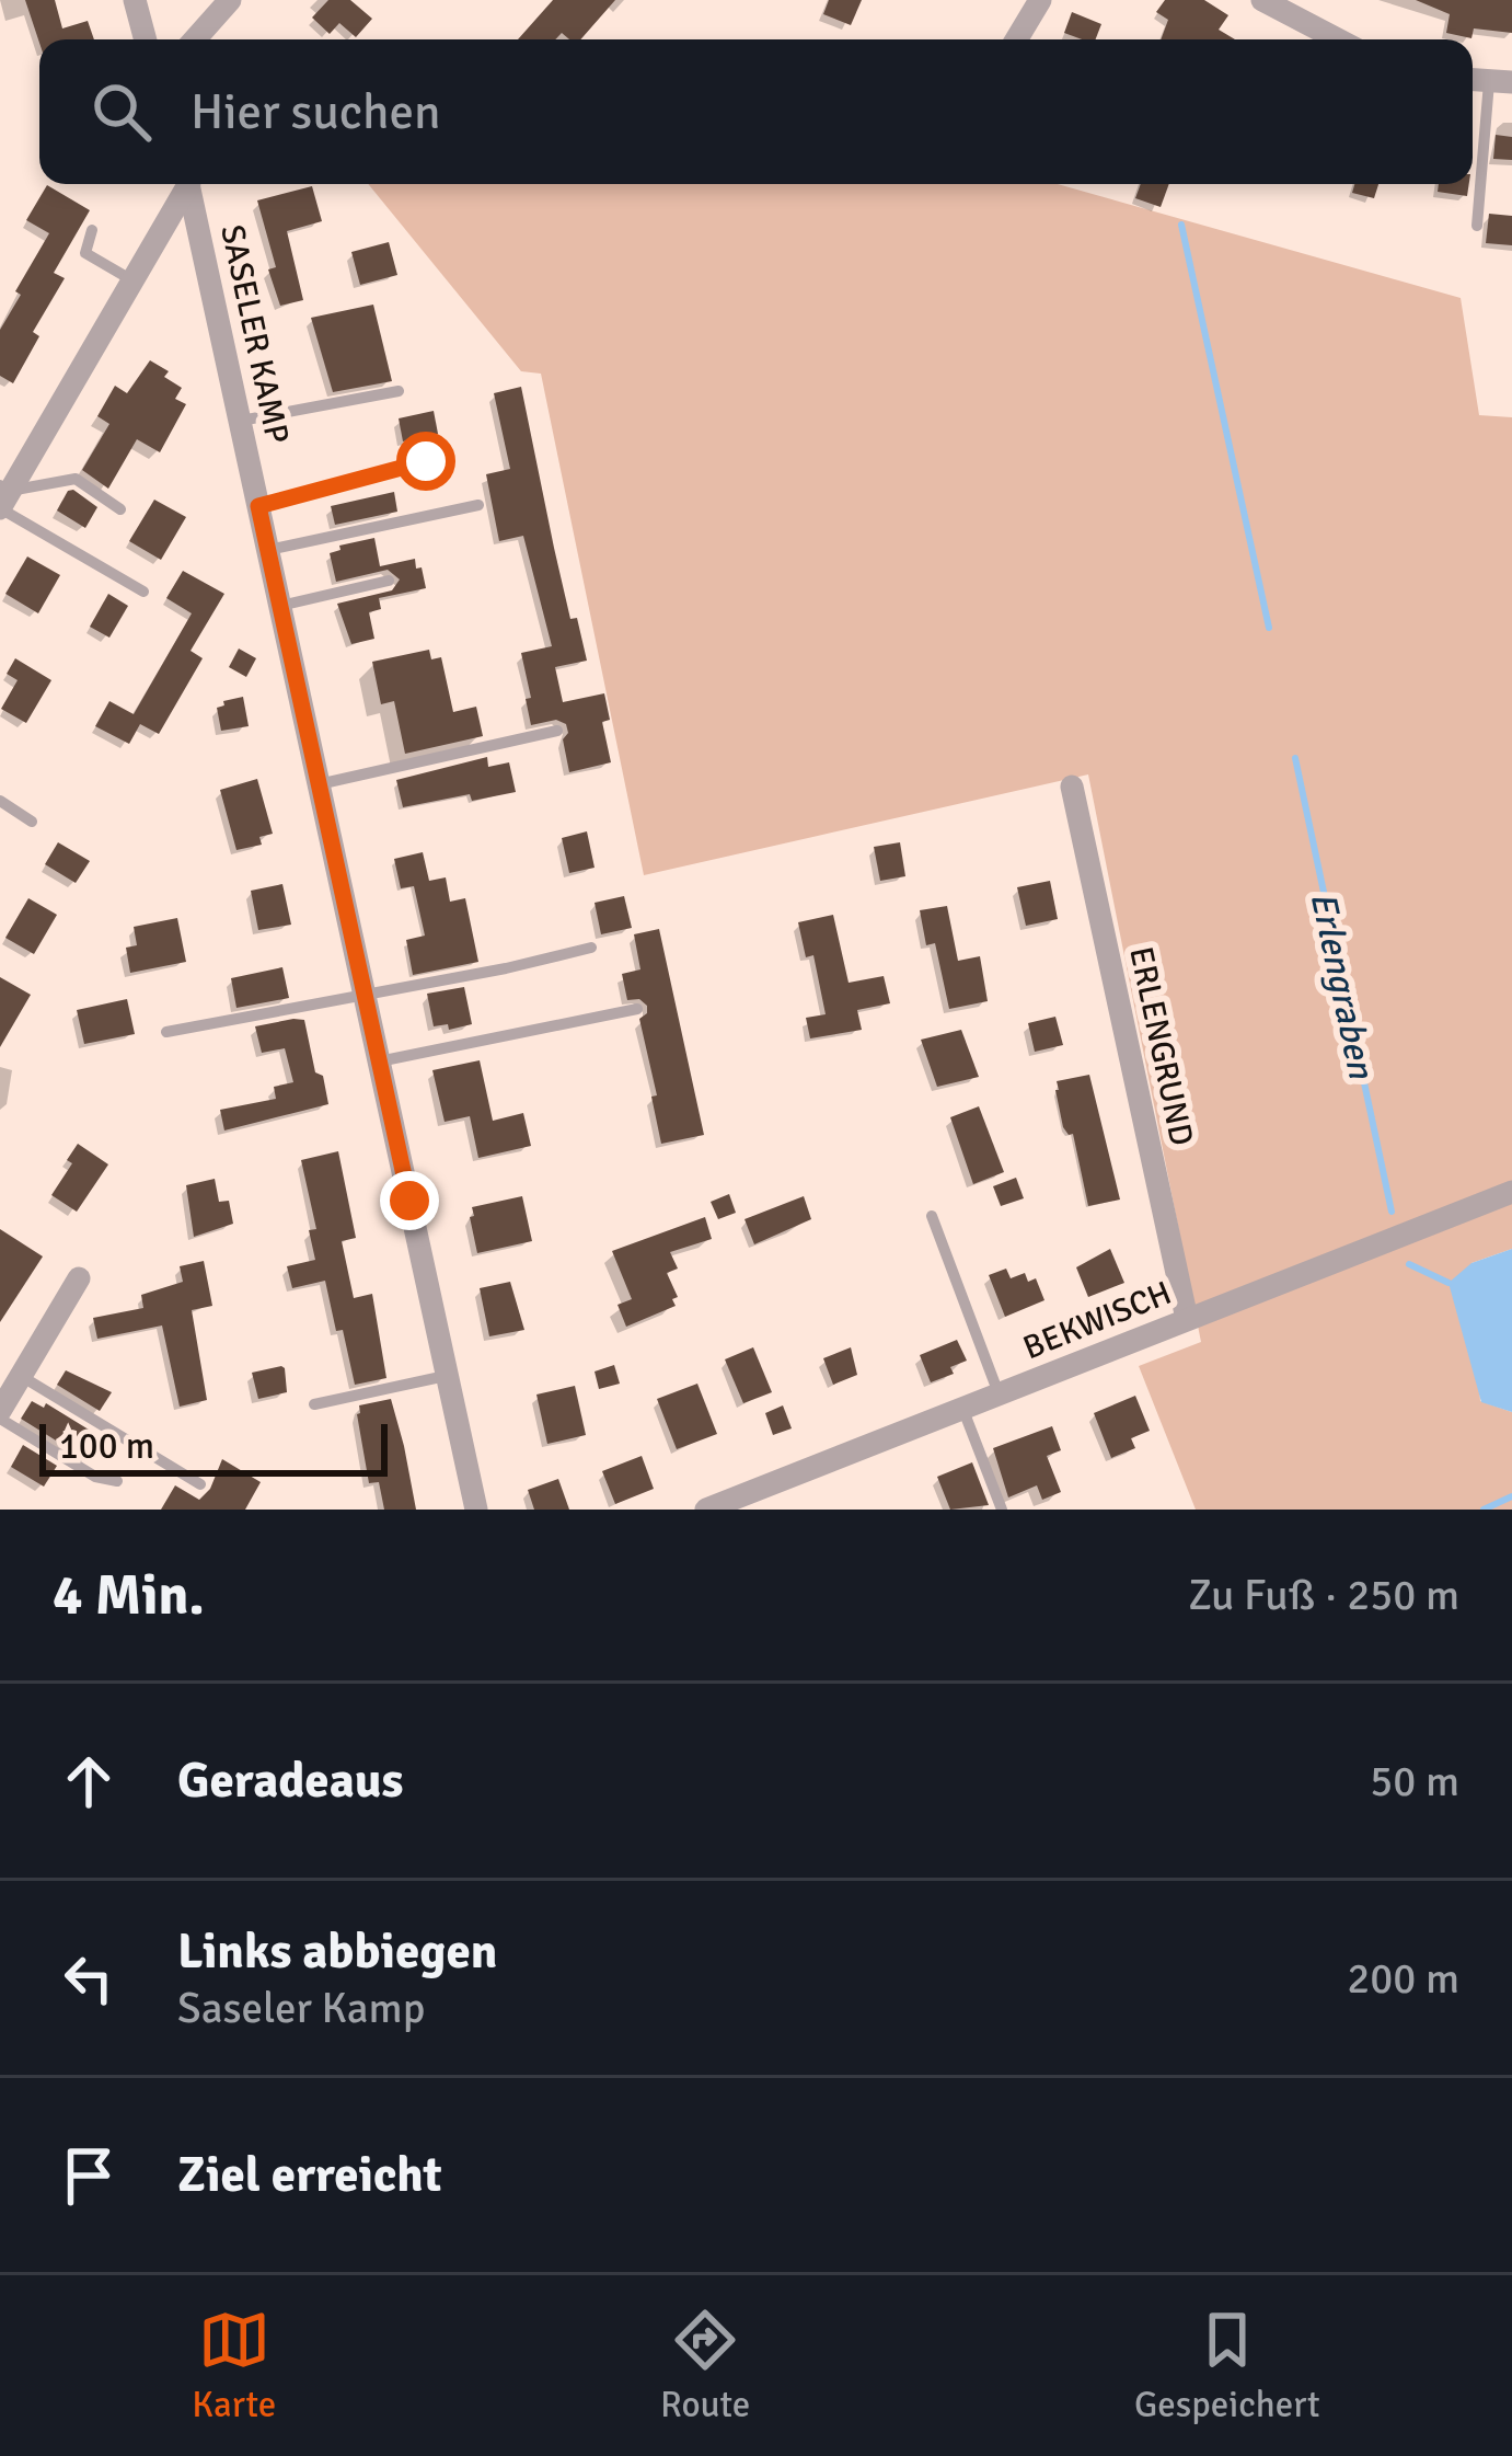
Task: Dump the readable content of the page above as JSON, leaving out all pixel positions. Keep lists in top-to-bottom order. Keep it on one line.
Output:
{"streets":{"street":["SASELER KAMP","ERLENGRUND","BEKWISCH"]},"crossings":[["ERLENGRUND","BEKWISCH"]],"water":["Erlengraben"],"scale_bar":"100 m","page":{"search":"Hier suchen","scale":"100 m","heading":["4 Min.","Zu Fuß · 250 m"],"list":[["Geradeaus","50 m"],["Links abbiegen","Saseler Kamp","200 m"],"Ziel erreicht"],"nav":["Karte","Route","Gespeichert"]}}
